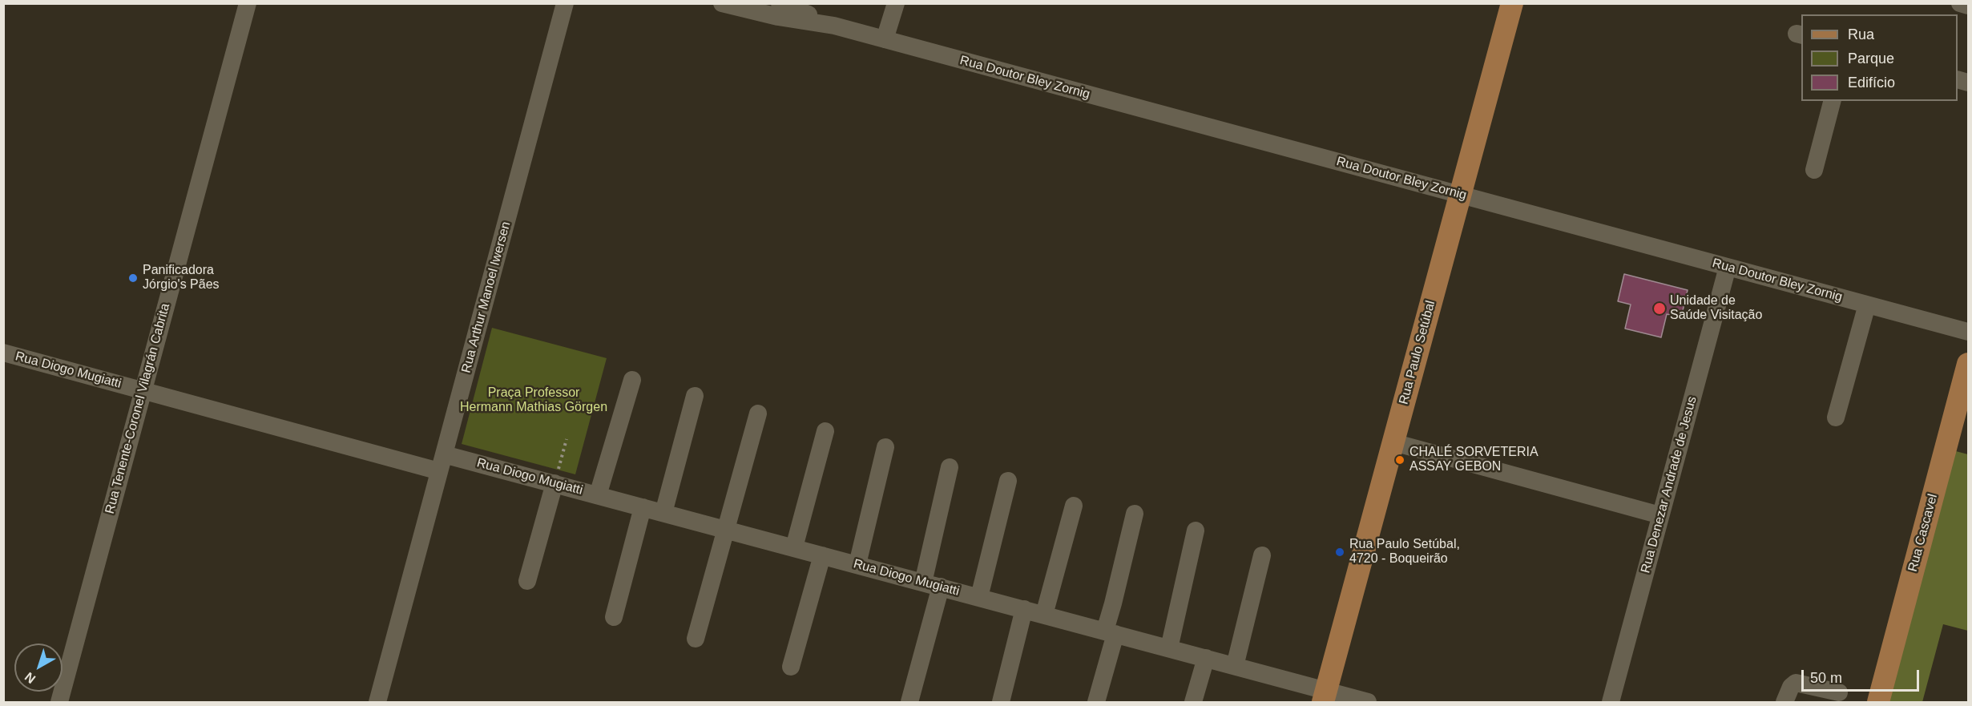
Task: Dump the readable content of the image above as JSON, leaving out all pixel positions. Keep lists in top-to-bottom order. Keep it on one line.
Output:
{"streets":{"main road":["Rua Paulo Setúbal","Rua Cascavel"],"street":["Rua Doutor Bley Zornig","Rua Arthur Manoel Iwersen","Rua Diogo Mugiatti","Rua Tenente-Coronel Vilagrán Cabrita","Rua Denezar Andrade de Jesus"]},"crossings":[["Rua Doutor Bley Zornig","Rua Paulo Setúbal"],["Rua Doutor Bley Zornig","Rua Denezar Andrade de Jesus"],["Rua Arthur Manoel Iwersen","Rua Diogo Mugiatti"],["Rua Paulo Setúbal","Rua Diogo Mugiatti"],["Rua Diogo Mugiatti","Rua Tenente-Coronel Vilagrán Cabrita"]],"parks":["Praça Professor Hermann Mathias Görgen"],"places":["Panificadora Jórgio's Pães","Unidade de Saúde Visitação","CHALÉ SORVETERIA ASSAY GEBON","Rua Paulo Setúbal, 4720 - Boqueirão"],"legend":["Rua","Parque","Edifício"],"scale_bar":"50 m","north":"bottom left"}
